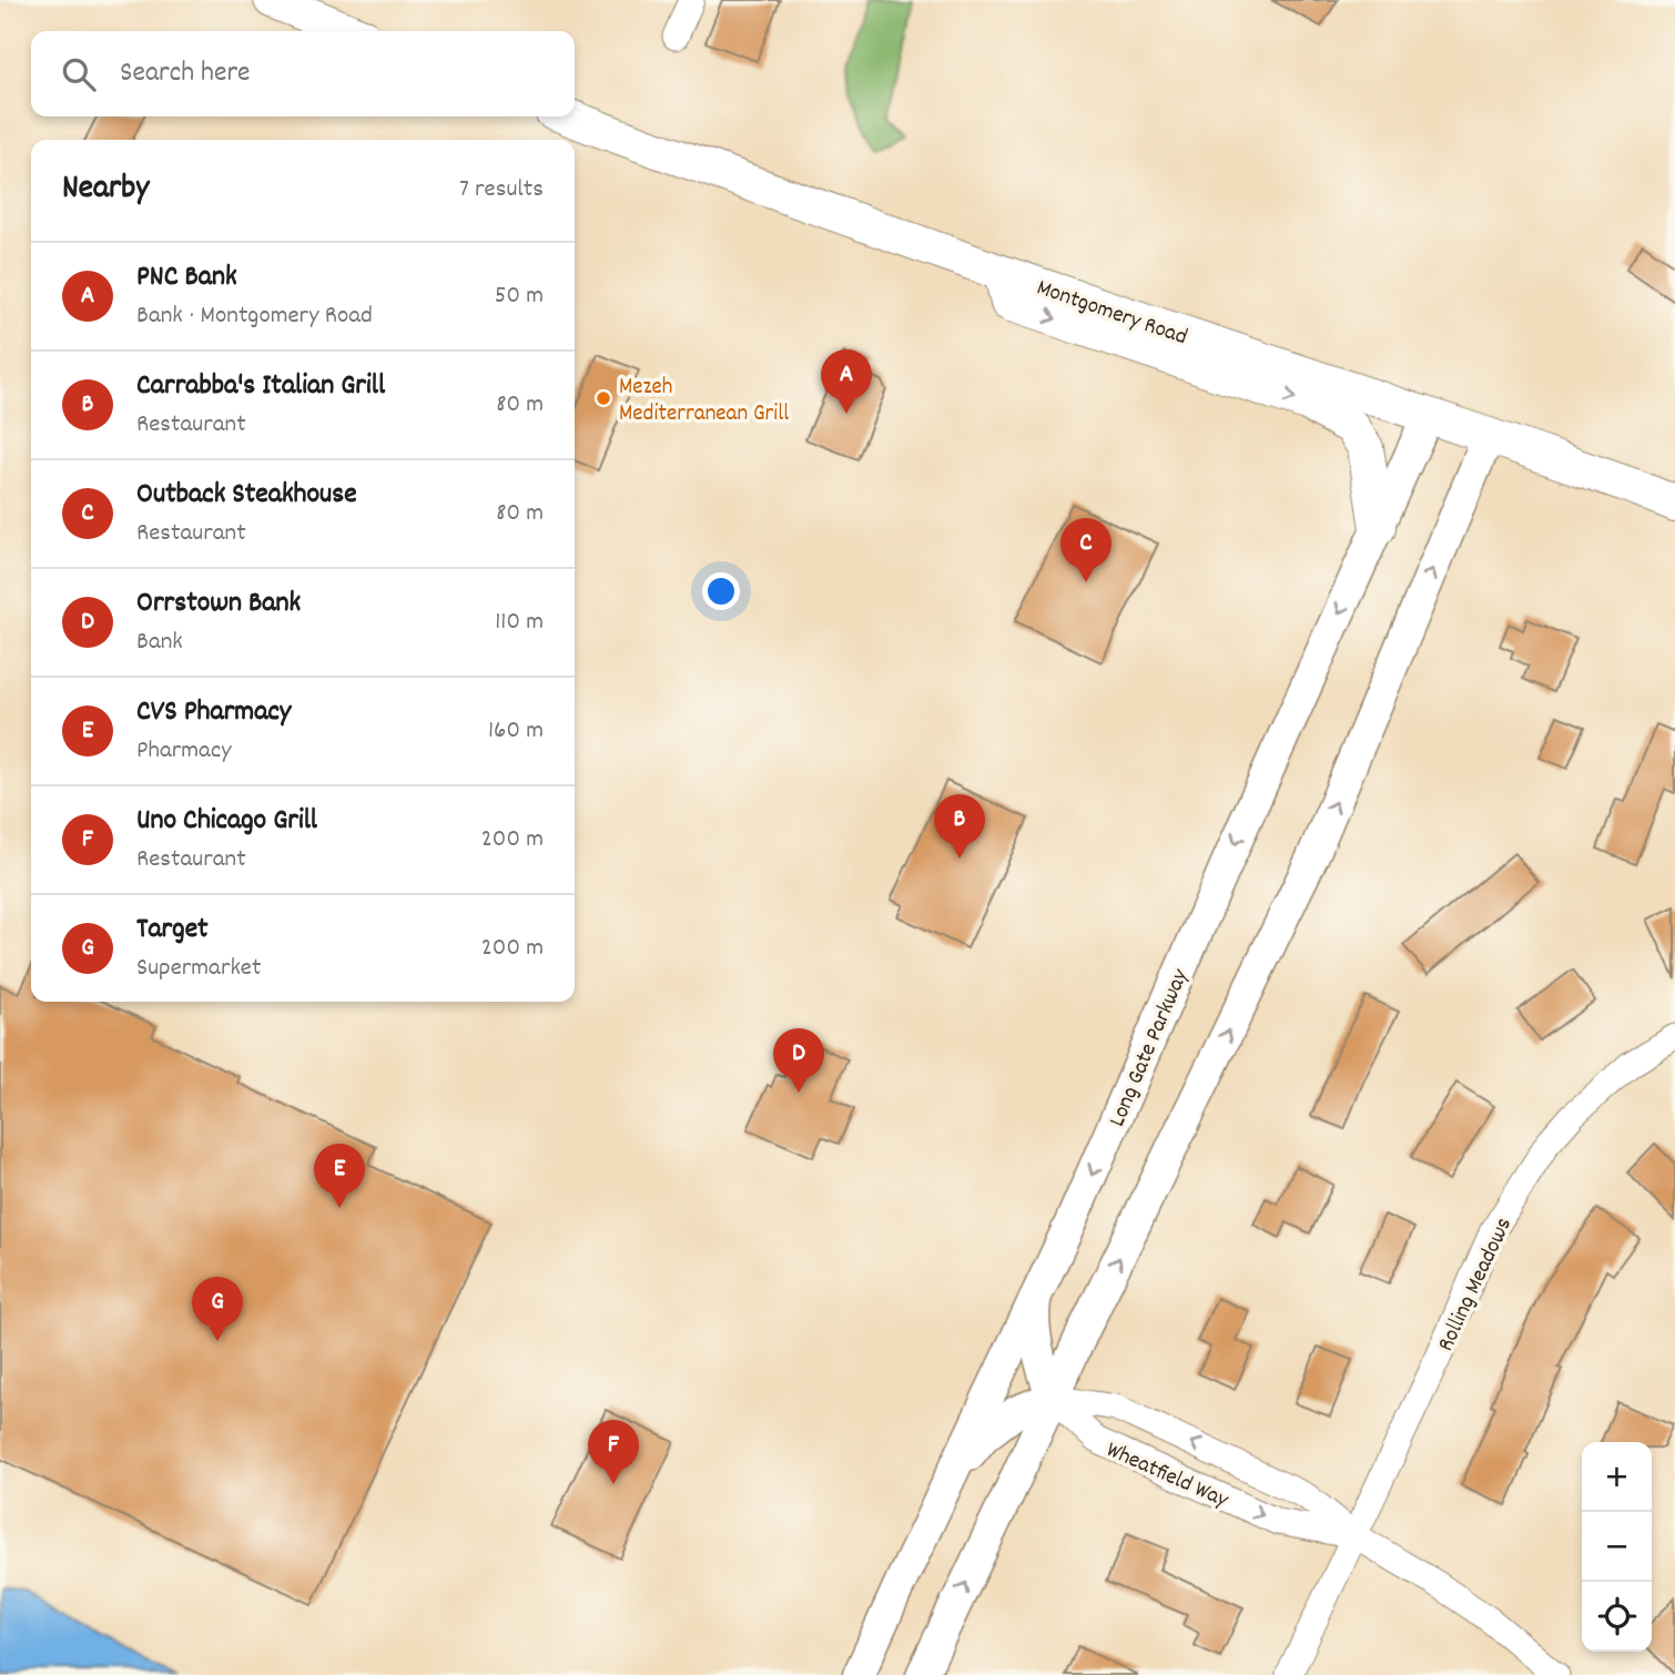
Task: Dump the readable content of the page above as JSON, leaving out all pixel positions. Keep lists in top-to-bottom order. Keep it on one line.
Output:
{"streets":{"main road":["Montgomery Road"],"street":["Long Gate Parkway","Rolling Meadows","Wheatfield Way"]},"crossings":[["Montgomery Road","Long Gate Parkway"],["Rolling Meadows","Wheatfield Way"]],"places":["Mezeh Mediterranean Grill"],"page":{"search":"Search here","heading":["Nearby","7 results"],"list":[{"mark":"A","name":"PNC Bank","note":"Bank · Montgomery Road","value":"50 m"},{"mark":"B","name":"Carrabba's Italian Grill","note":"Restaurant","value":"80 m"},{"mark":"C","name":"Outback Steakhouse","note":"Restaurant","value":"80 m"},{"mark":"D","name":"Orrstown Bank","note":"Bank","value":"110 m"},{"mark":"E","name":"CVS Pharmacy","note":"Pharmacy","value":"160 m"},{"mark":"F","name":"Uno Chicago Grill","note":"Restaurant","value":"200 m"},{"mark":"G","name":"Target","note":"Supermarket","value":"200 m"}],"pins":["A","C","B","D","E","G","F"],"map_buttons":["+","−"]}}
